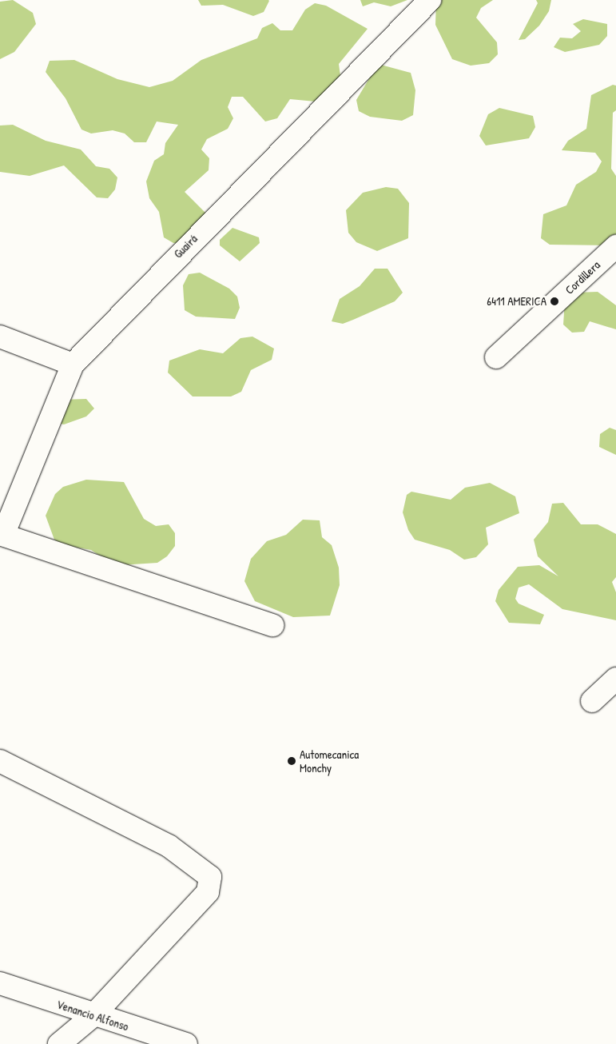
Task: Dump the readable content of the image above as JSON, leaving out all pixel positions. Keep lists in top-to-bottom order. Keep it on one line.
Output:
{"streets":{"street":["Guairá","Cordillera","Venancio Alfonso"]},"places":["6411 AMERICA","Automecanica Monchy"]}
